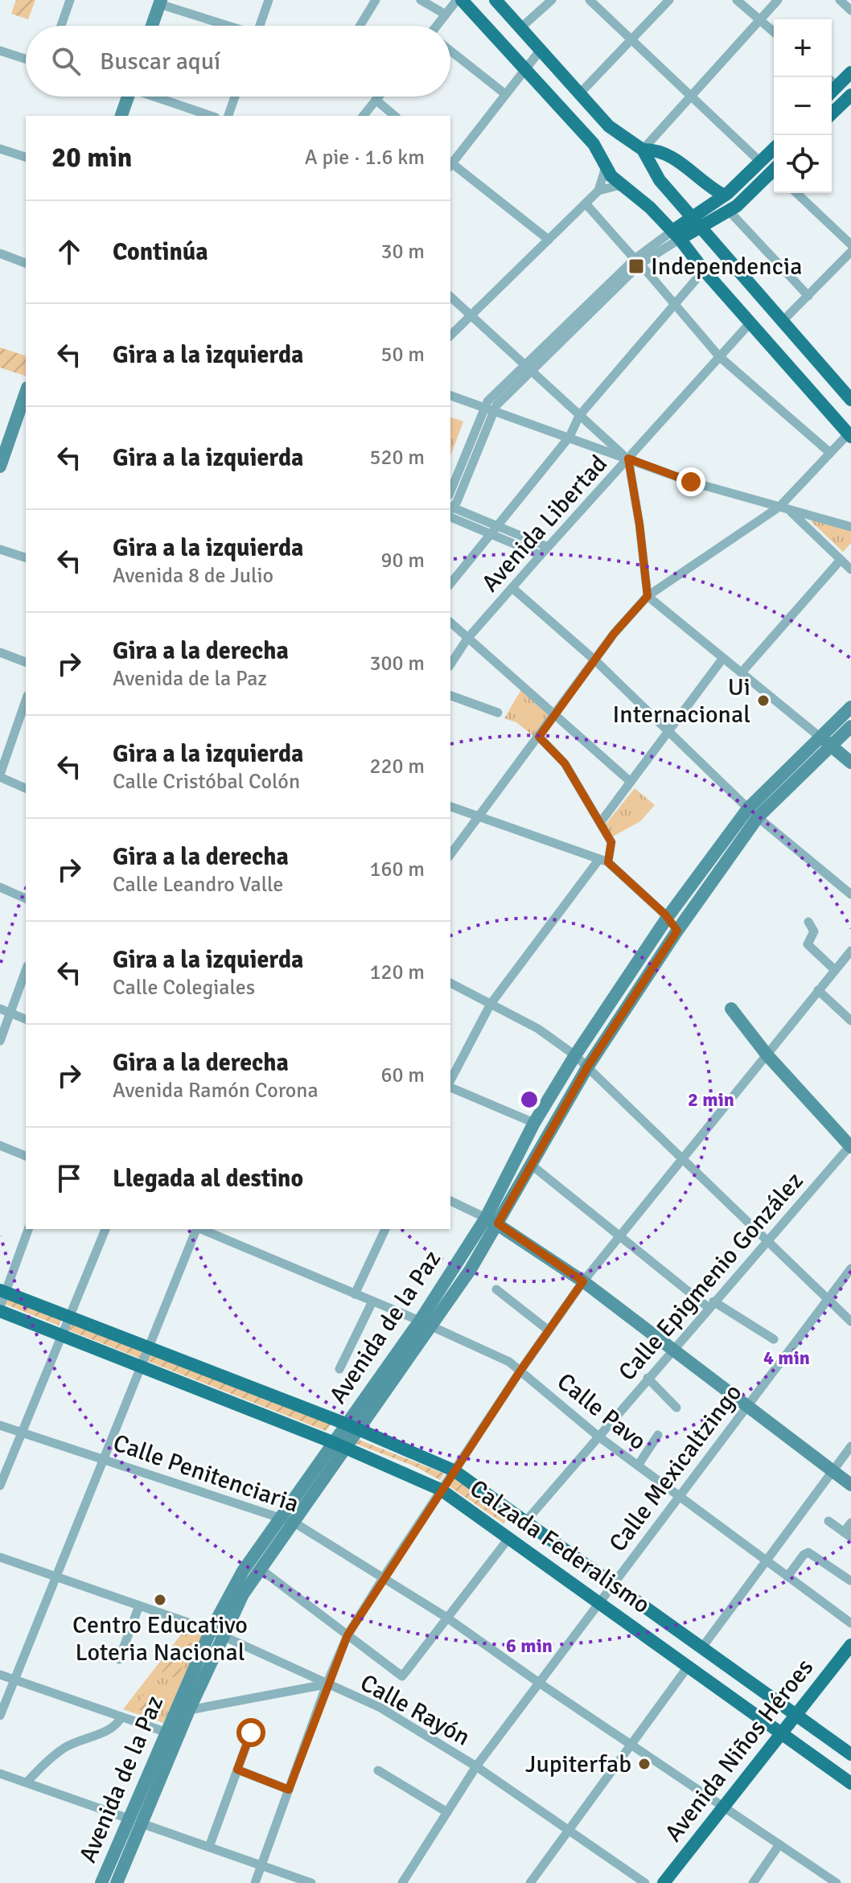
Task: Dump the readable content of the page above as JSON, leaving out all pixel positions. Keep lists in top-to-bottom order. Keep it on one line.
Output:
{"streets":{"main road":["Calzada Federalismo","Avenida Niños Héroes"],"street":["Avenida Libertad","Calle Epigmenio González","Avenida de la Paz","Calle Pavo","Calle Mexicaltzingo","Calle Penitenciaria","Calle Rayón"]},"crossings":[["Calle Epigmenio González","Calle Pavo"],["Calle Epigmenio González","Calzada Federalismo"],["Avenida de la Paz","Calle Pavo"],["Avenida de la Paz","Calle Penitenciaria"],["Avenida de la Paz","Calzada Federalismo"],["Avenida de la Paz","Calle Rayón"],["Calle Pavo","Calle Mexicaltzingo"],["Calle Mexicaltzingo","Calle Penitenciaria"],["Calle Mexicaltzingo","Calzada Federalismo"],["Calle Mexicaltzingo","Calle Rayón"],["Calle Penitenciaria","Avenida Niños Héroes"],["Calzada Federalismo","Avenida Niños Héroes"]],"places":{"transit":["Independencia"],"other":["Ui Internacional","Centro Educativo Loteria Nacional","Jupiterfab"]},"page":{"map_buttons":["+","−"],"search":"Buscar aquí","heading":["20 min","A pie · 1.6 km"],"list":[["Continúa","30 m"],["Gira a la izquierda","50 m"],["Gira a la izquierda","520 m"],["Gira a la izquierda","Avenida 8 de Julio","90 m"],["Gira a la derecha","Avenida de la Paz","300 m"],["Gira a la izquierda","Calle Cristóbal Colón","220 m"],["Gira a la derecha","Calle Leandro Valle","160 m"],["Gira a la izquierda","Calle Colegiales","120 m"],["Gira a la derecha","Avenida Ramón Corona","60 m"],"Llegada al destino"]},"rings":["2 min","4 min","6 min"]}
